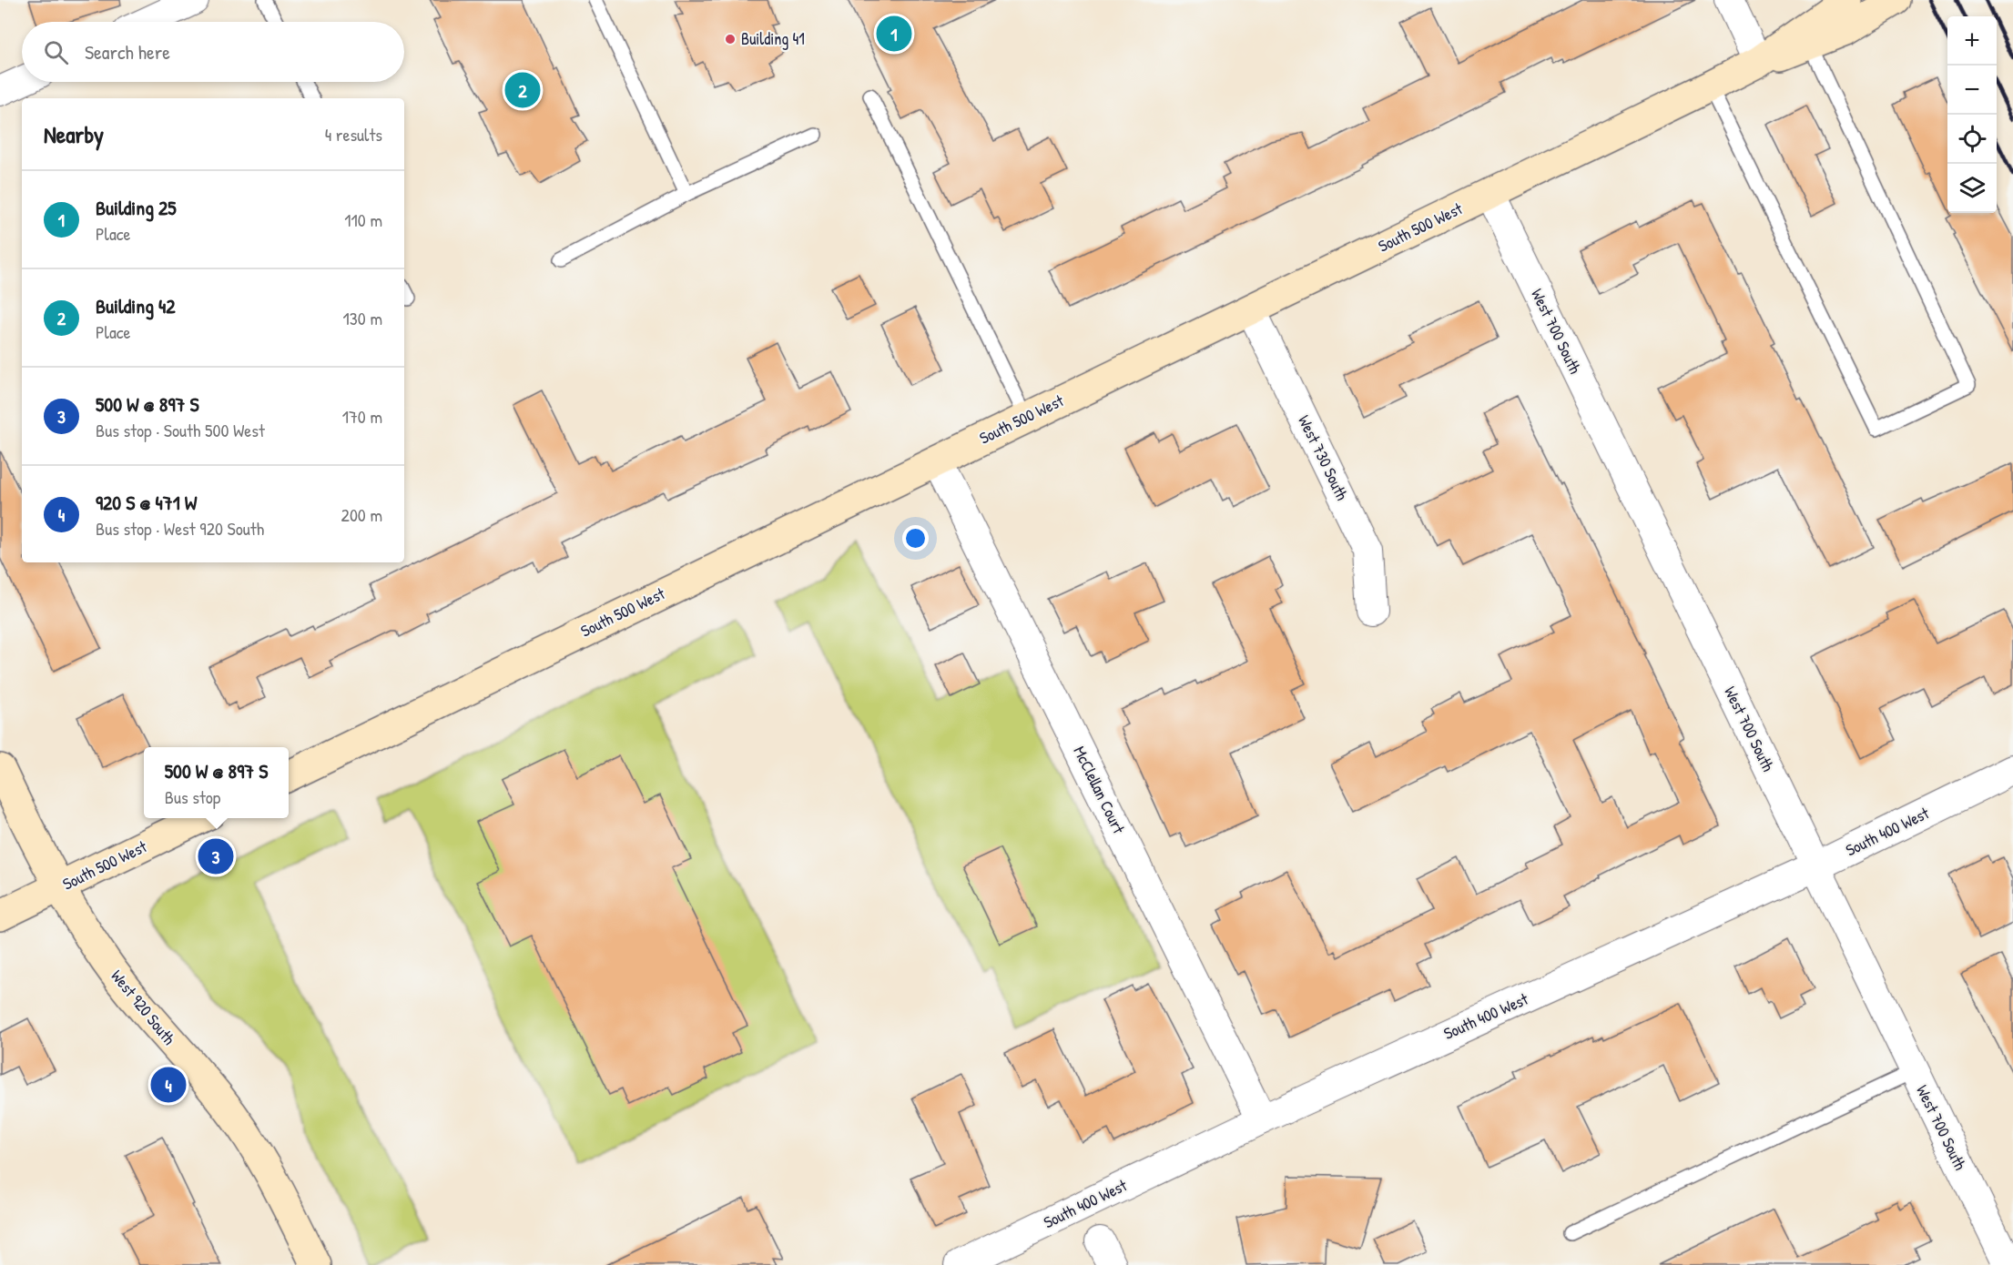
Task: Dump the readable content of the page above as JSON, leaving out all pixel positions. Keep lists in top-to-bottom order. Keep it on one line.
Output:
{"streets":{"main road":["South 500 West","West 920 South"],"street":["West 700 South","West 730 South","McClellan Court","South 400 West"]},"crossings":[["South 500 West","West 700 South"],["South 500 West","West 730 South"],["South 500 West","McClellan Court"],["South 500 West","West 920 South"],["West 700 South","South 400 West"],["McClellan Court","South 400 West"]],"places":["Building 41"],"page":{"pins":["1","2","3","4"],"map_buttons":["+","−"],"search":"Search here","heading":["Nearby","4 results"],"list":[{"mark":"1","name":"Building 25","note":"Place","value":"110 m"},{"mark":"2","name":"Building 42","note":"Place","value":"130 m"},{"mark":"3","name":"500 W @ 897 S","note":"Bus stop · South 500 West","value":"170 m"},{"mark":"4","name":"920 S @ 471 W","note":"Bus stop · West 920 South","value":"200 m"}],"popup":["500 W @ 897 S","Bus stop"]}}
